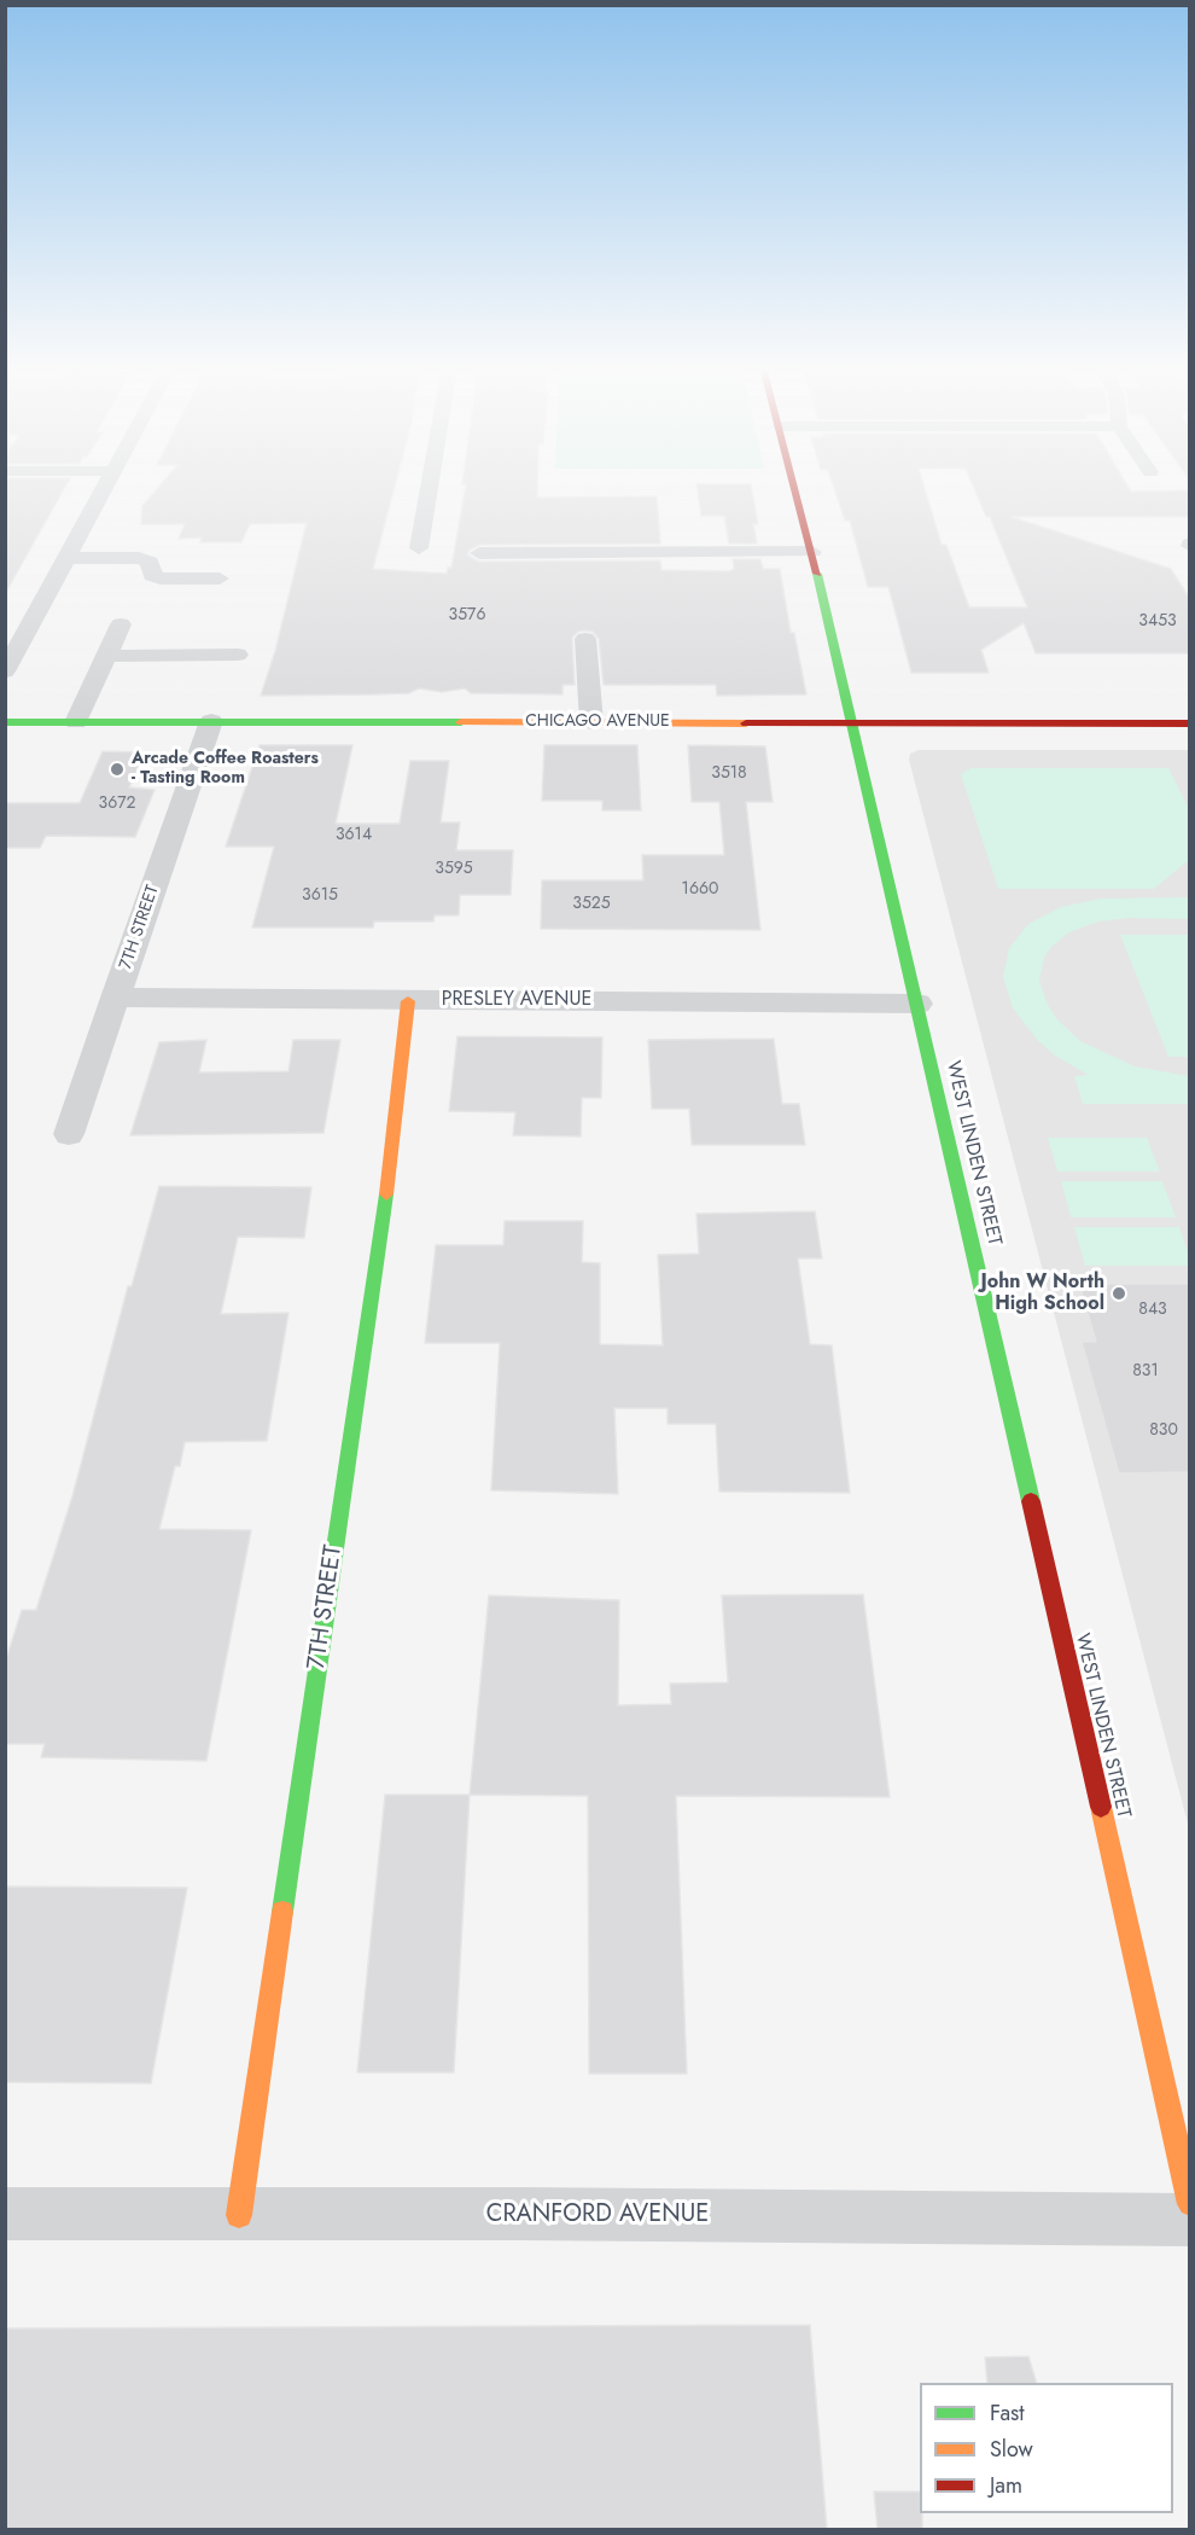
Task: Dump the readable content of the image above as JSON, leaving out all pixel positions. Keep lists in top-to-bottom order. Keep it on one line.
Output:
{"streets":{"main road":["CHICAGO AVENUE","7TH STREET","WEST LINDEN STREET"],"street":["PRESLEY AVENUE","CRANFORD AVENUE"]},"crossings":[["CHICAGO AVENUE","7TH STREET"],["CHICAGO AVENUE","WEST LINDEN STREET"],["7TH STREET","PRESLEY AVENUE"],["7TH STREET","CRANFORD AVENUE"],["PRESLEY AVENUE","WEST LINDEN STREET"]],"places":["Arcade Coffee Roasters - Tasting Room","John W North High School"],"house_numbers":["3576","3453","3518","3672","3614","3595","1660","3615","3525","843","831","830"],"legend":["Fast","Slow","Jam"]}
